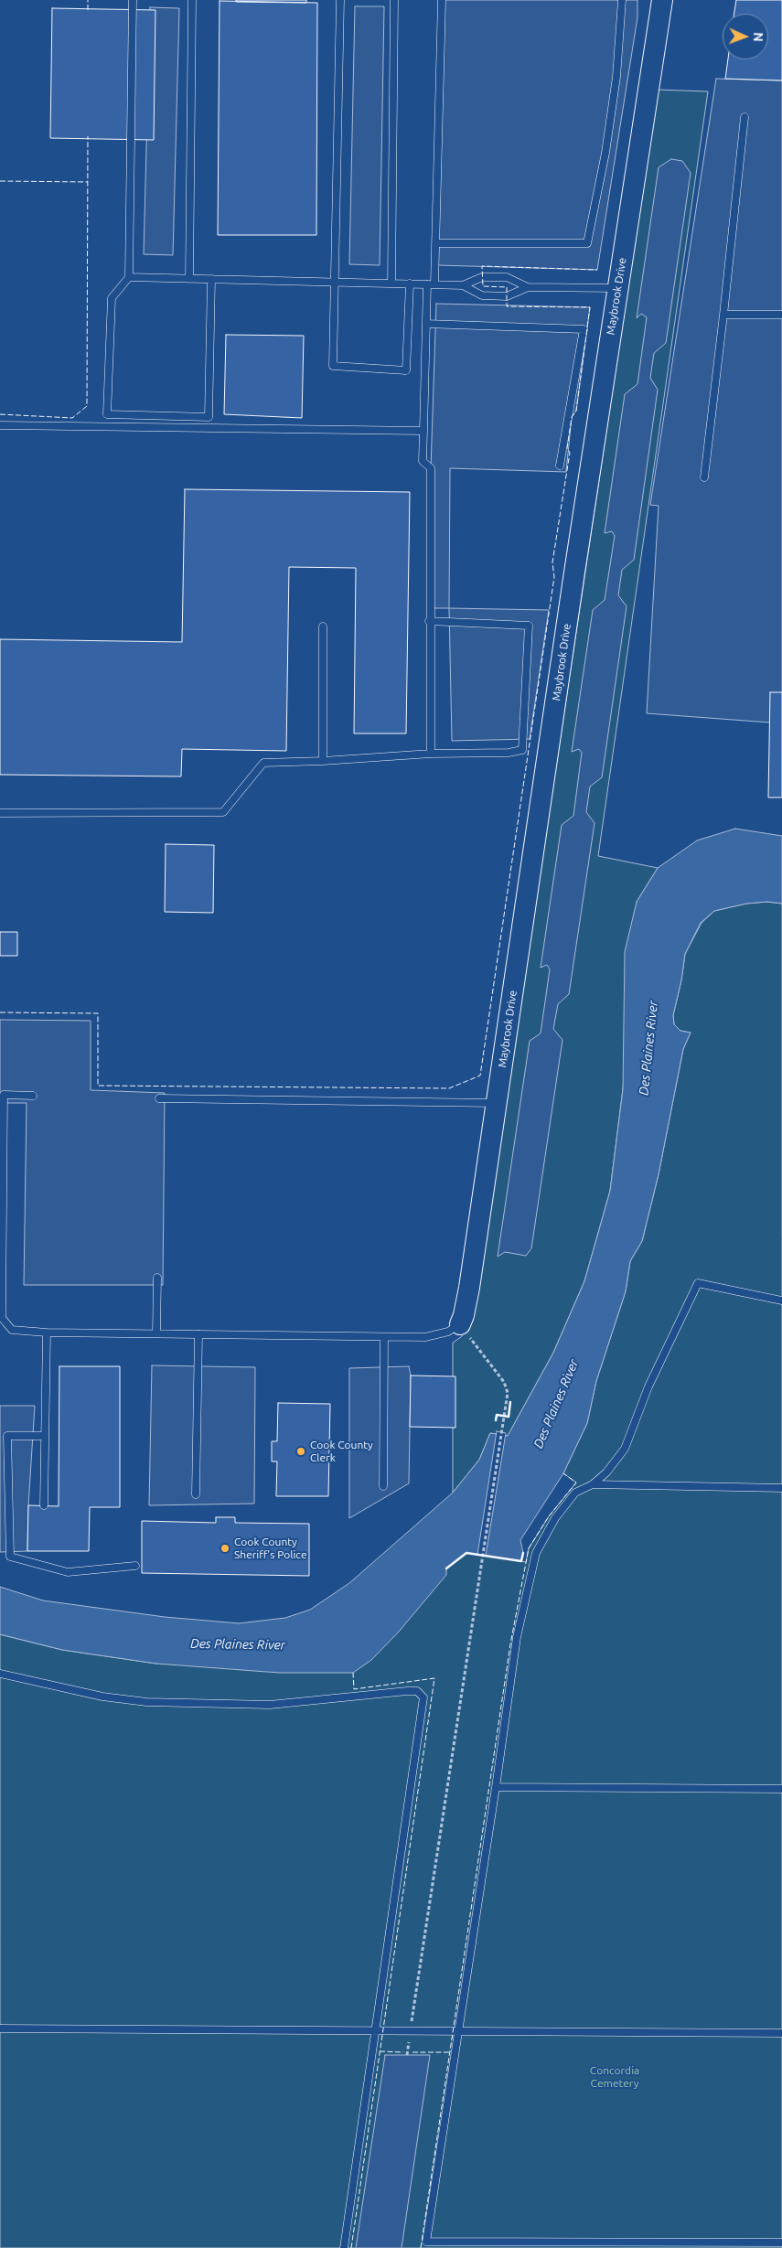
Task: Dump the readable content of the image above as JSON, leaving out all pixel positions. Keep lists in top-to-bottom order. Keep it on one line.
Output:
{"streets":{"street":["Maybrook Drive"]},"water":["Des Plaines River"],"parks":["Concordia Cemetery"],"places":["Cook County Clerk","Cook County Sheriff's Police"],"north":"right"}
